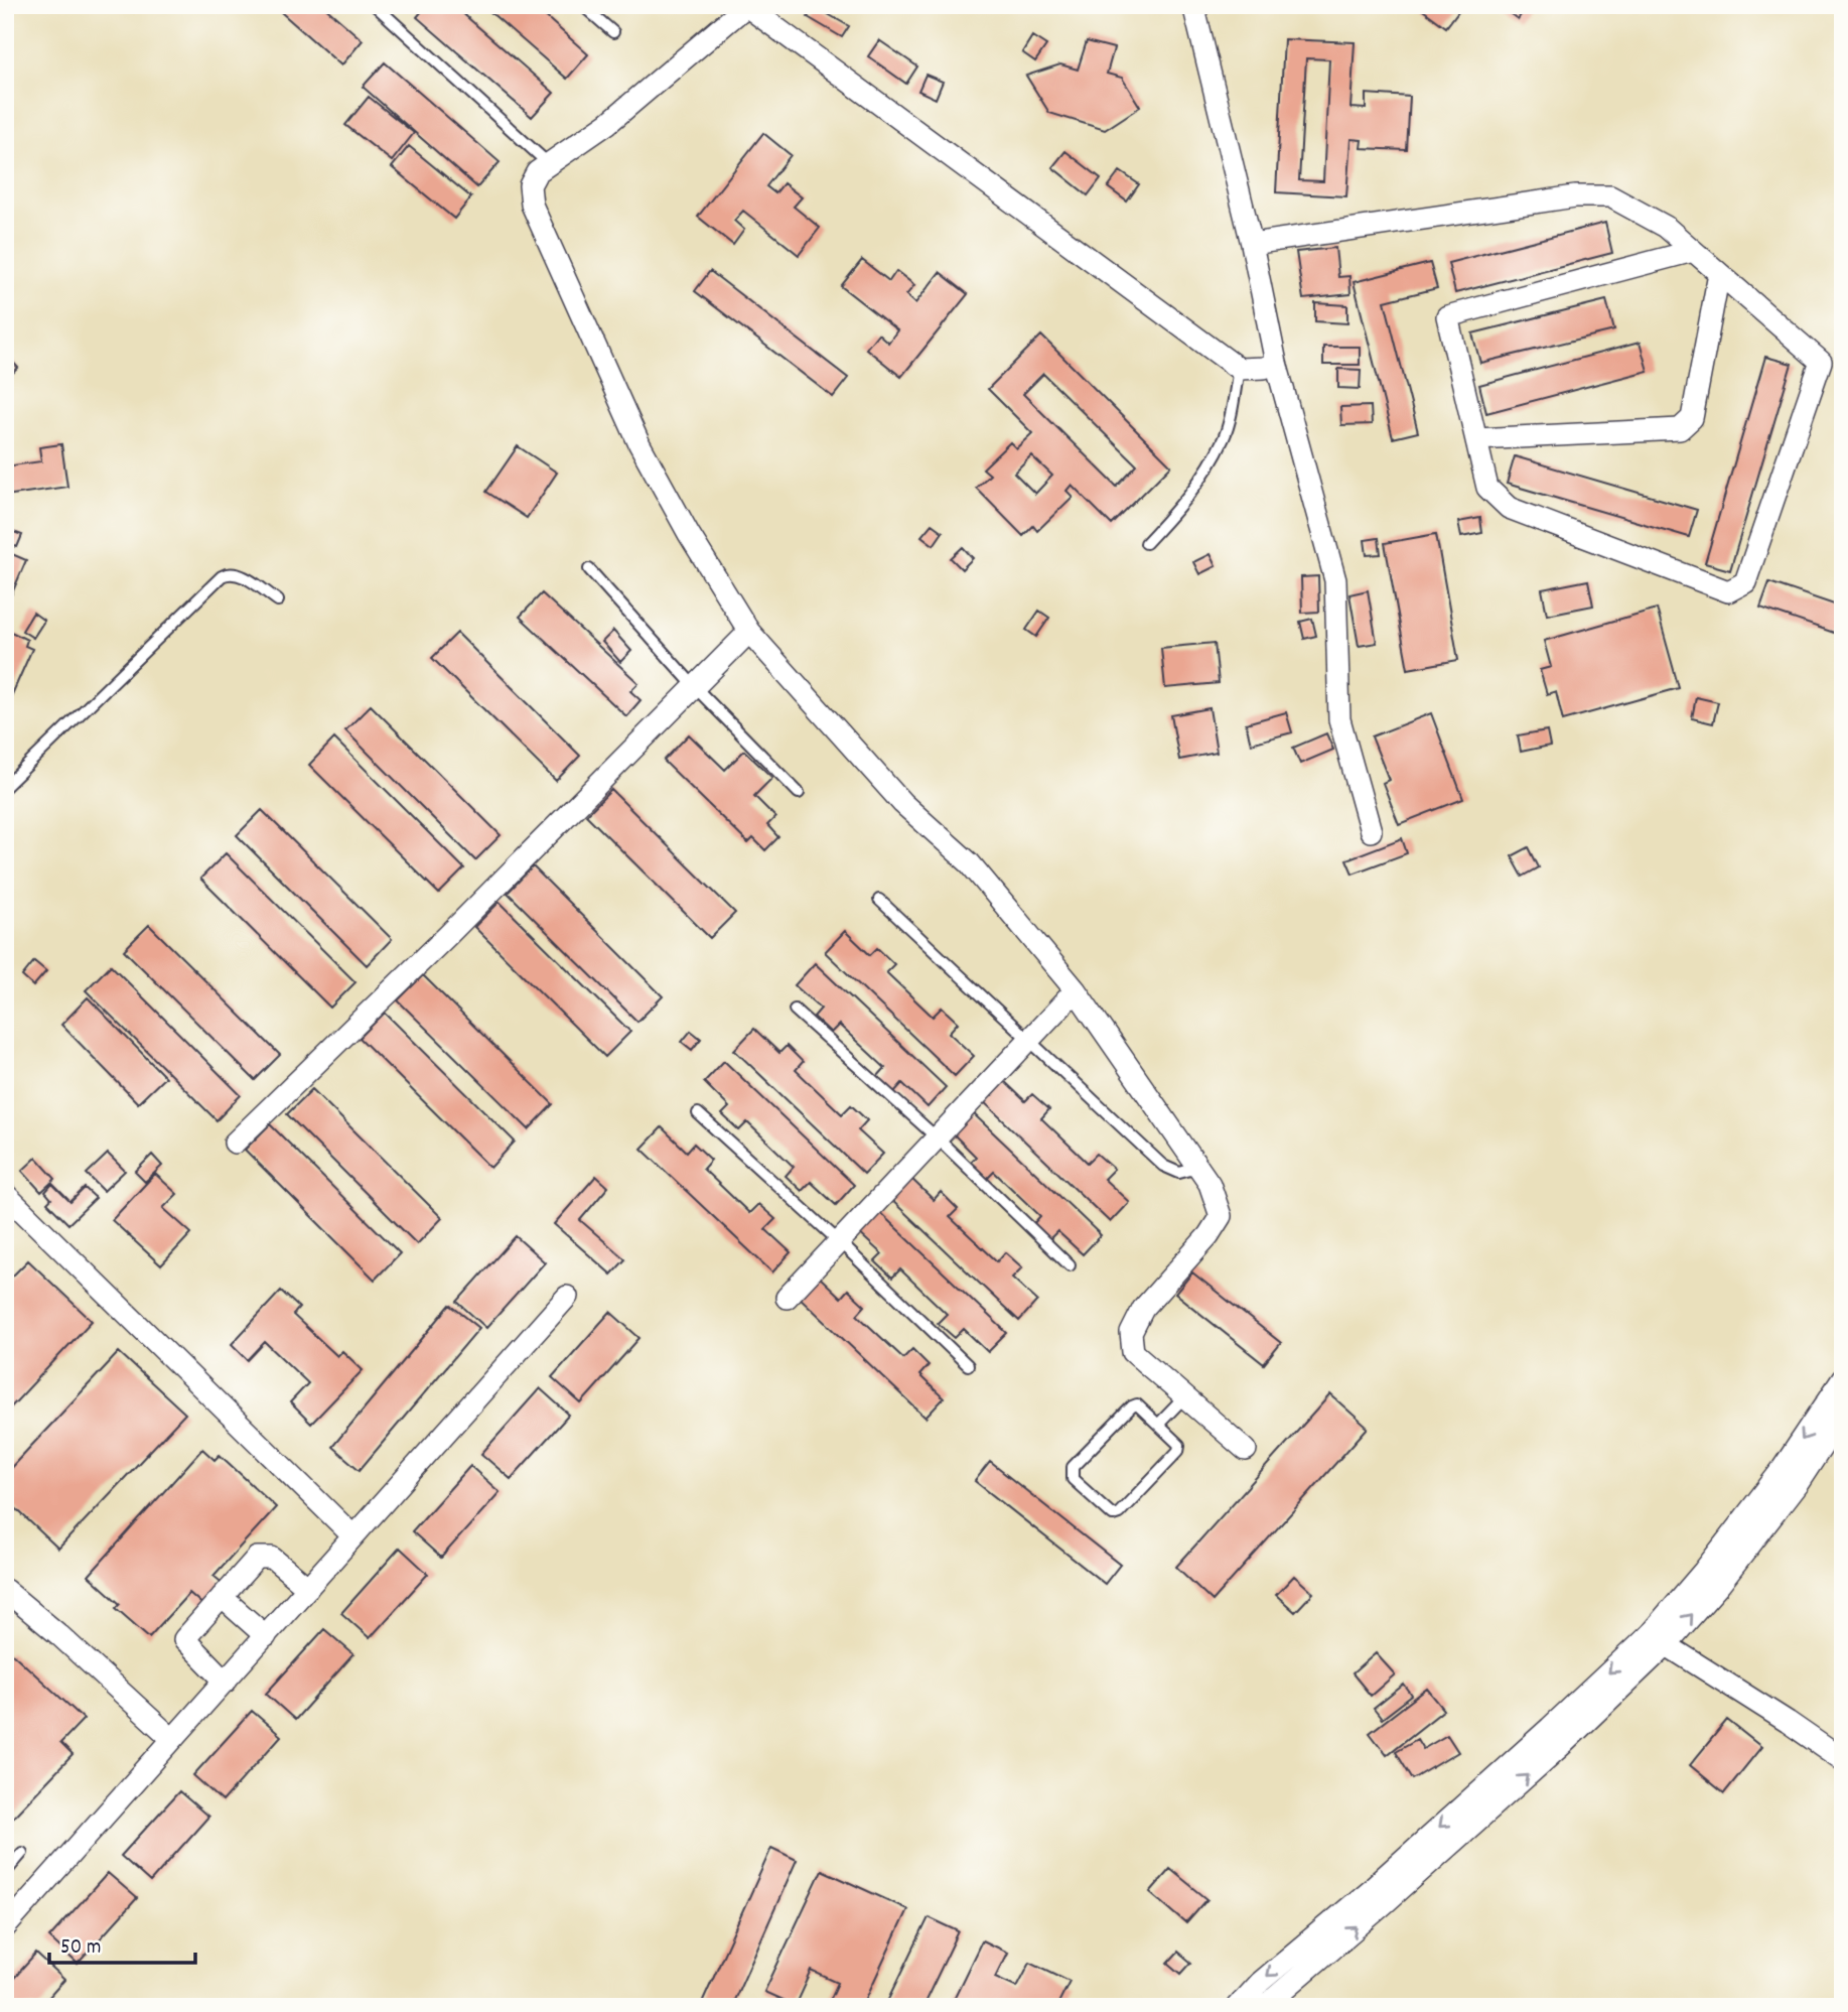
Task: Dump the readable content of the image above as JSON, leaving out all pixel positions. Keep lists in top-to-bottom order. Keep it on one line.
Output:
{"scale_bar":"50 m"}
